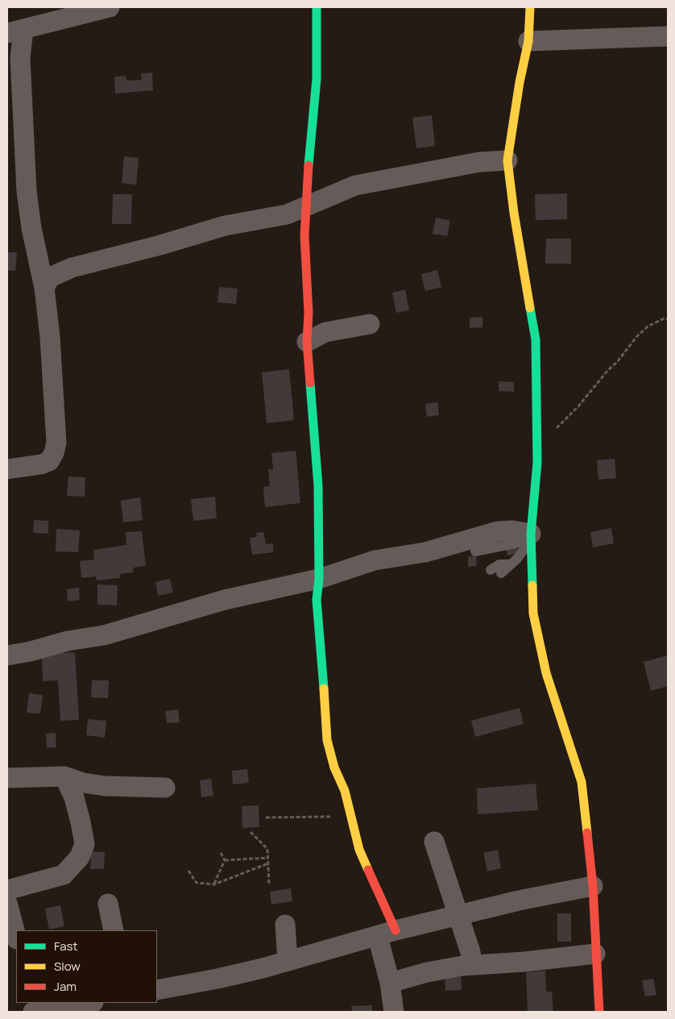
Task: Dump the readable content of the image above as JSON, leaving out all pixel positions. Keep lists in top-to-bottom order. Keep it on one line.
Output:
{"legend":["Fast","Slow","Jam"]}
